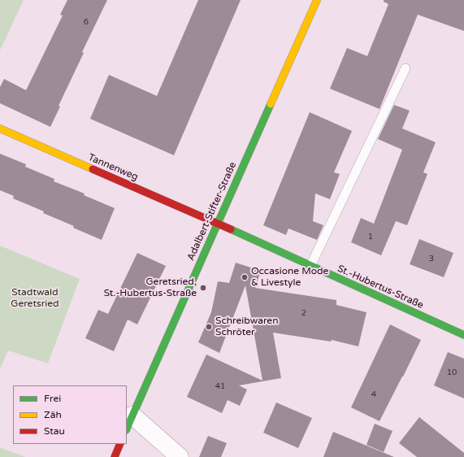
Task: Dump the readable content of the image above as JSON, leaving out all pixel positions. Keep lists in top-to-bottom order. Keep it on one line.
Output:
{"streets":{"street":["Tannenweg","Adalbert-Stifter-Straße","St.-Hubertus-Straße"]},"crossings":[["Tannenweg","Adalbert-Stifter-Straße"],["Tannenweg","St.-Hubertus-Straße"],["Adalbert-Stifter-Straße","St.-Hubertus-Straße"]],"parks":["Stadtwald Geretsried"],"places":["Occasione Mode & Livestyle","Geretsried, St.-Hubertus-Straße","Schreibwaren Schröter"],"house_numbers":["6","1","3","2","10","41","4"],"legend":["Frei","Zäh","Stau"]}
